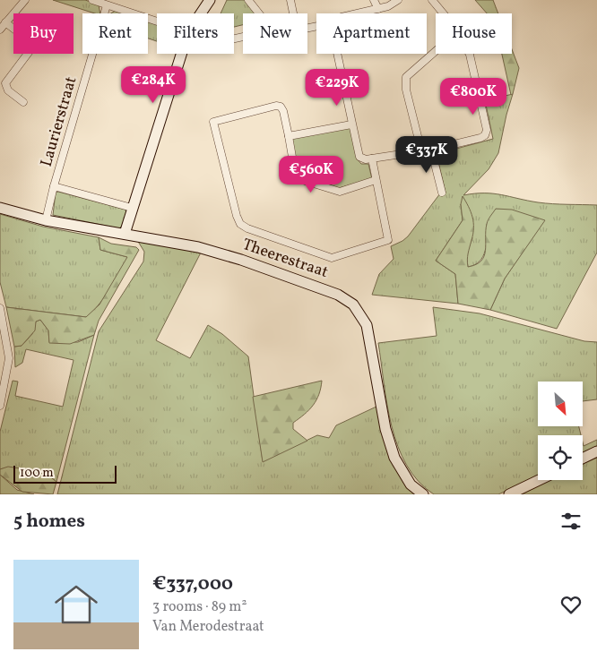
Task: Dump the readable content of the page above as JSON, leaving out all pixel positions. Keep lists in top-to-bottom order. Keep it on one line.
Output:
{"streets":{"main road":["Theerestraat"],"street":["Laurierstraat"]},"crossings":[["Laurierstraat","Theerestraat"]],"scale_bar":"100 m","north":"bottom right","page":{"chip":["Buy","Rent","Filters","New","Apartment","House"],"price":["€284K","€229K","€800K","€337K","€560K"],"scale":"100 m","heading":"5 homes","list":[{"name":"€337,000","note":"3 rooms · 89 m² · Van Merodestraat"}]}}
